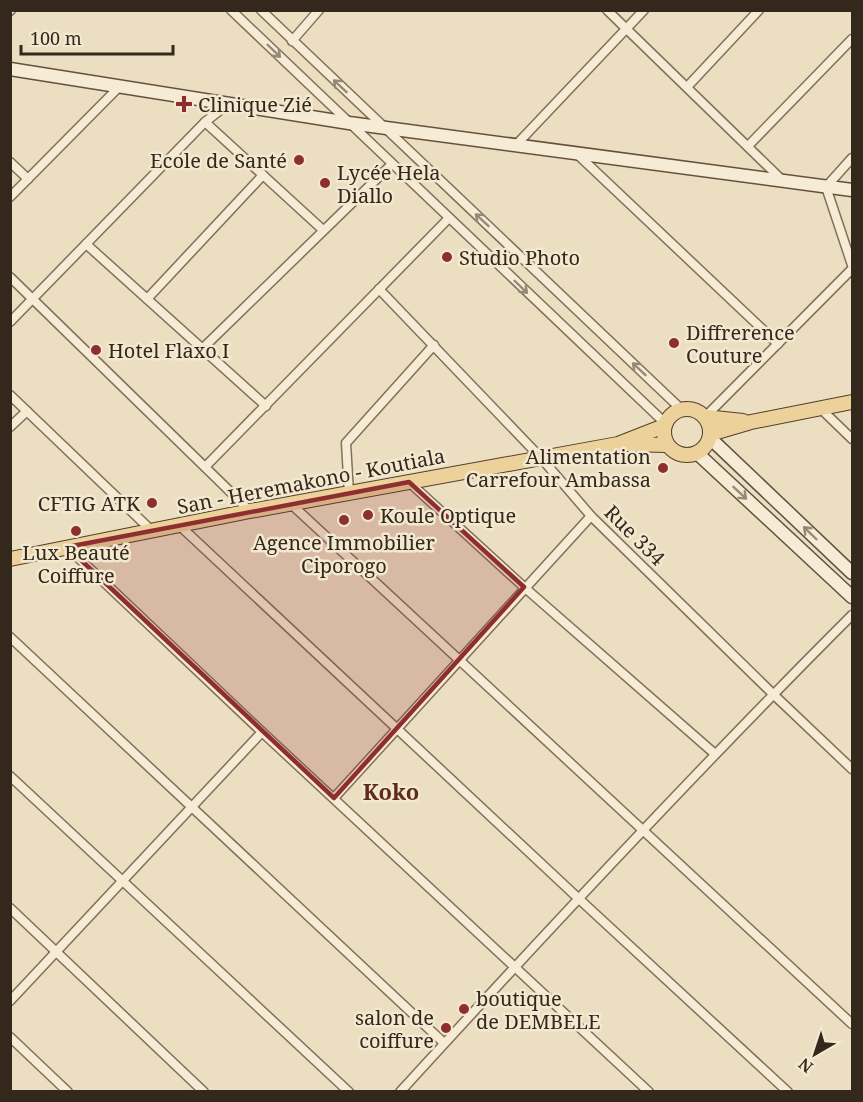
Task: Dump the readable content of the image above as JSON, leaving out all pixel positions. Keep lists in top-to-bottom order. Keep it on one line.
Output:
{"streets":{"main road":["San - Heremakono - Koutiala"],"street":["Rue 334"]},"crossings":[["San - Heremakono - Koutiala","Rue 334"]],"districts":["Koko"],"places":{"health":["Clinique Zié"],"other":["Ecole de Santé","Lycée Hela Diallo","Studio Photo","Diffrerence Couture","Hotel Flaxo I","Alimentation Carrefour Ambassa","CFTIG ATK","Koule Optique","Agence Immobilier Ciporogo","Lux Beauté Coiffure","boutique de DEMBELE","salon de coiffure"]},"scale_bar":"100 m","north":"bottom left"}
